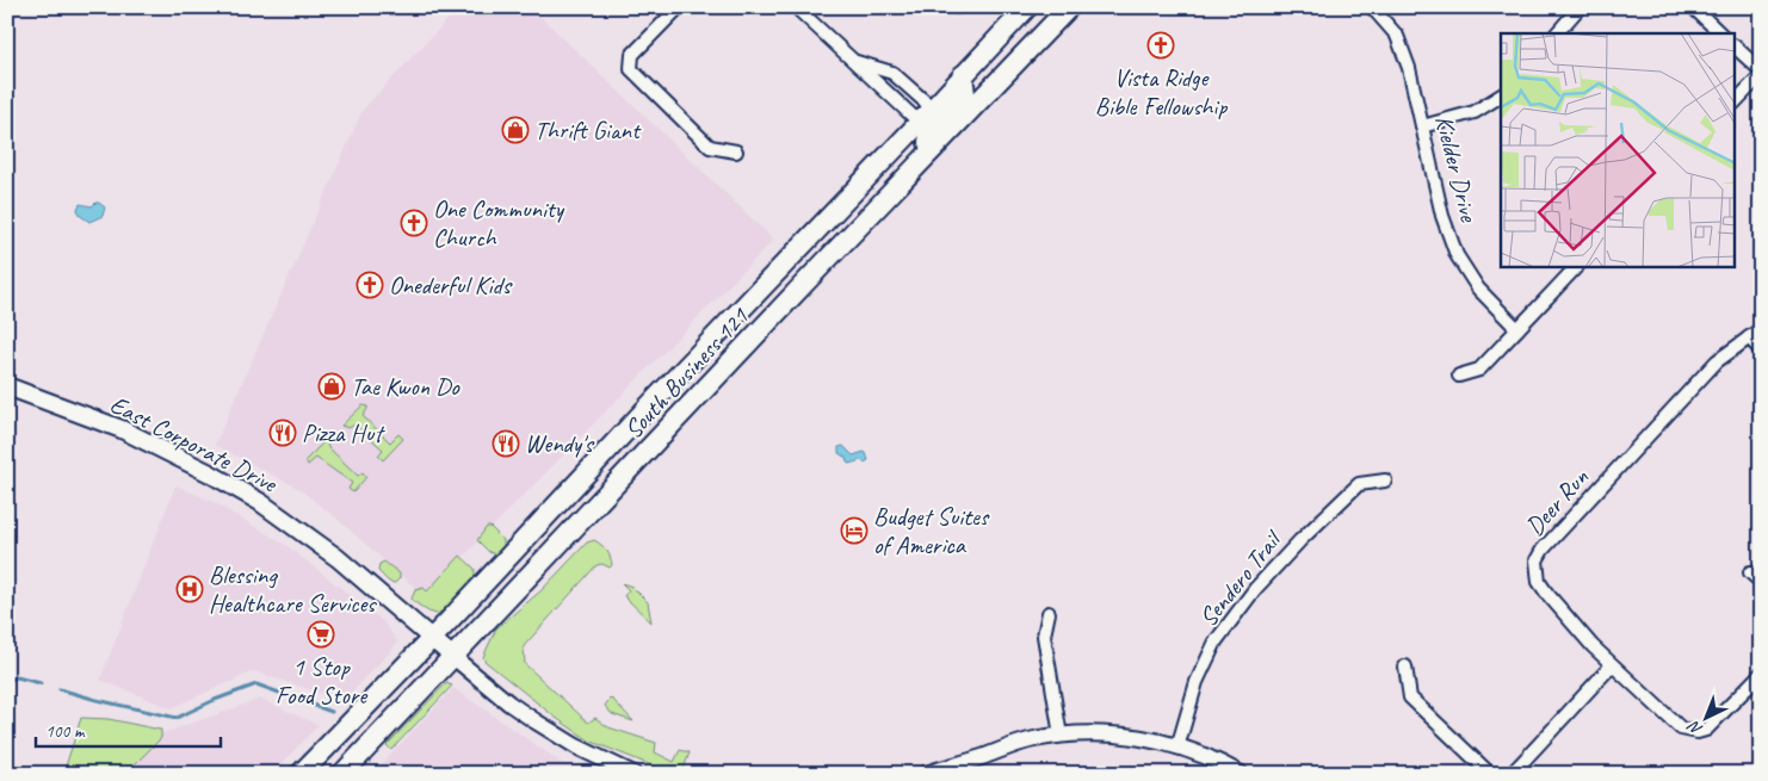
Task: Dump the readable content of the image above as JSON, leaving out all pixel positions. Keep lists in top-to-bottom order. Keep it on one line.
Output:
{"streets":{"main road":["South Business 121","East Corporate Drive"],"street":["Kielder Drive","Deer Run","Sendero Trail"]},"crossings":[["South Business 121","East Corporate Drive"]],"places":{"church":["Vista Ridge Bible Fellowship","One Community Church","Onederful Kids"],"shop":["Thrift Giant","Tae Kwon Do"],"restaurant":["Pizza Hut","Wendy's"],"hotel":["Budget Suites of America"],"hospital":["Blessing Healthcare Services"],"supermarket":["1 Stop Food Store"]},"scale_bar":"100 m","north":"bottom left"}
